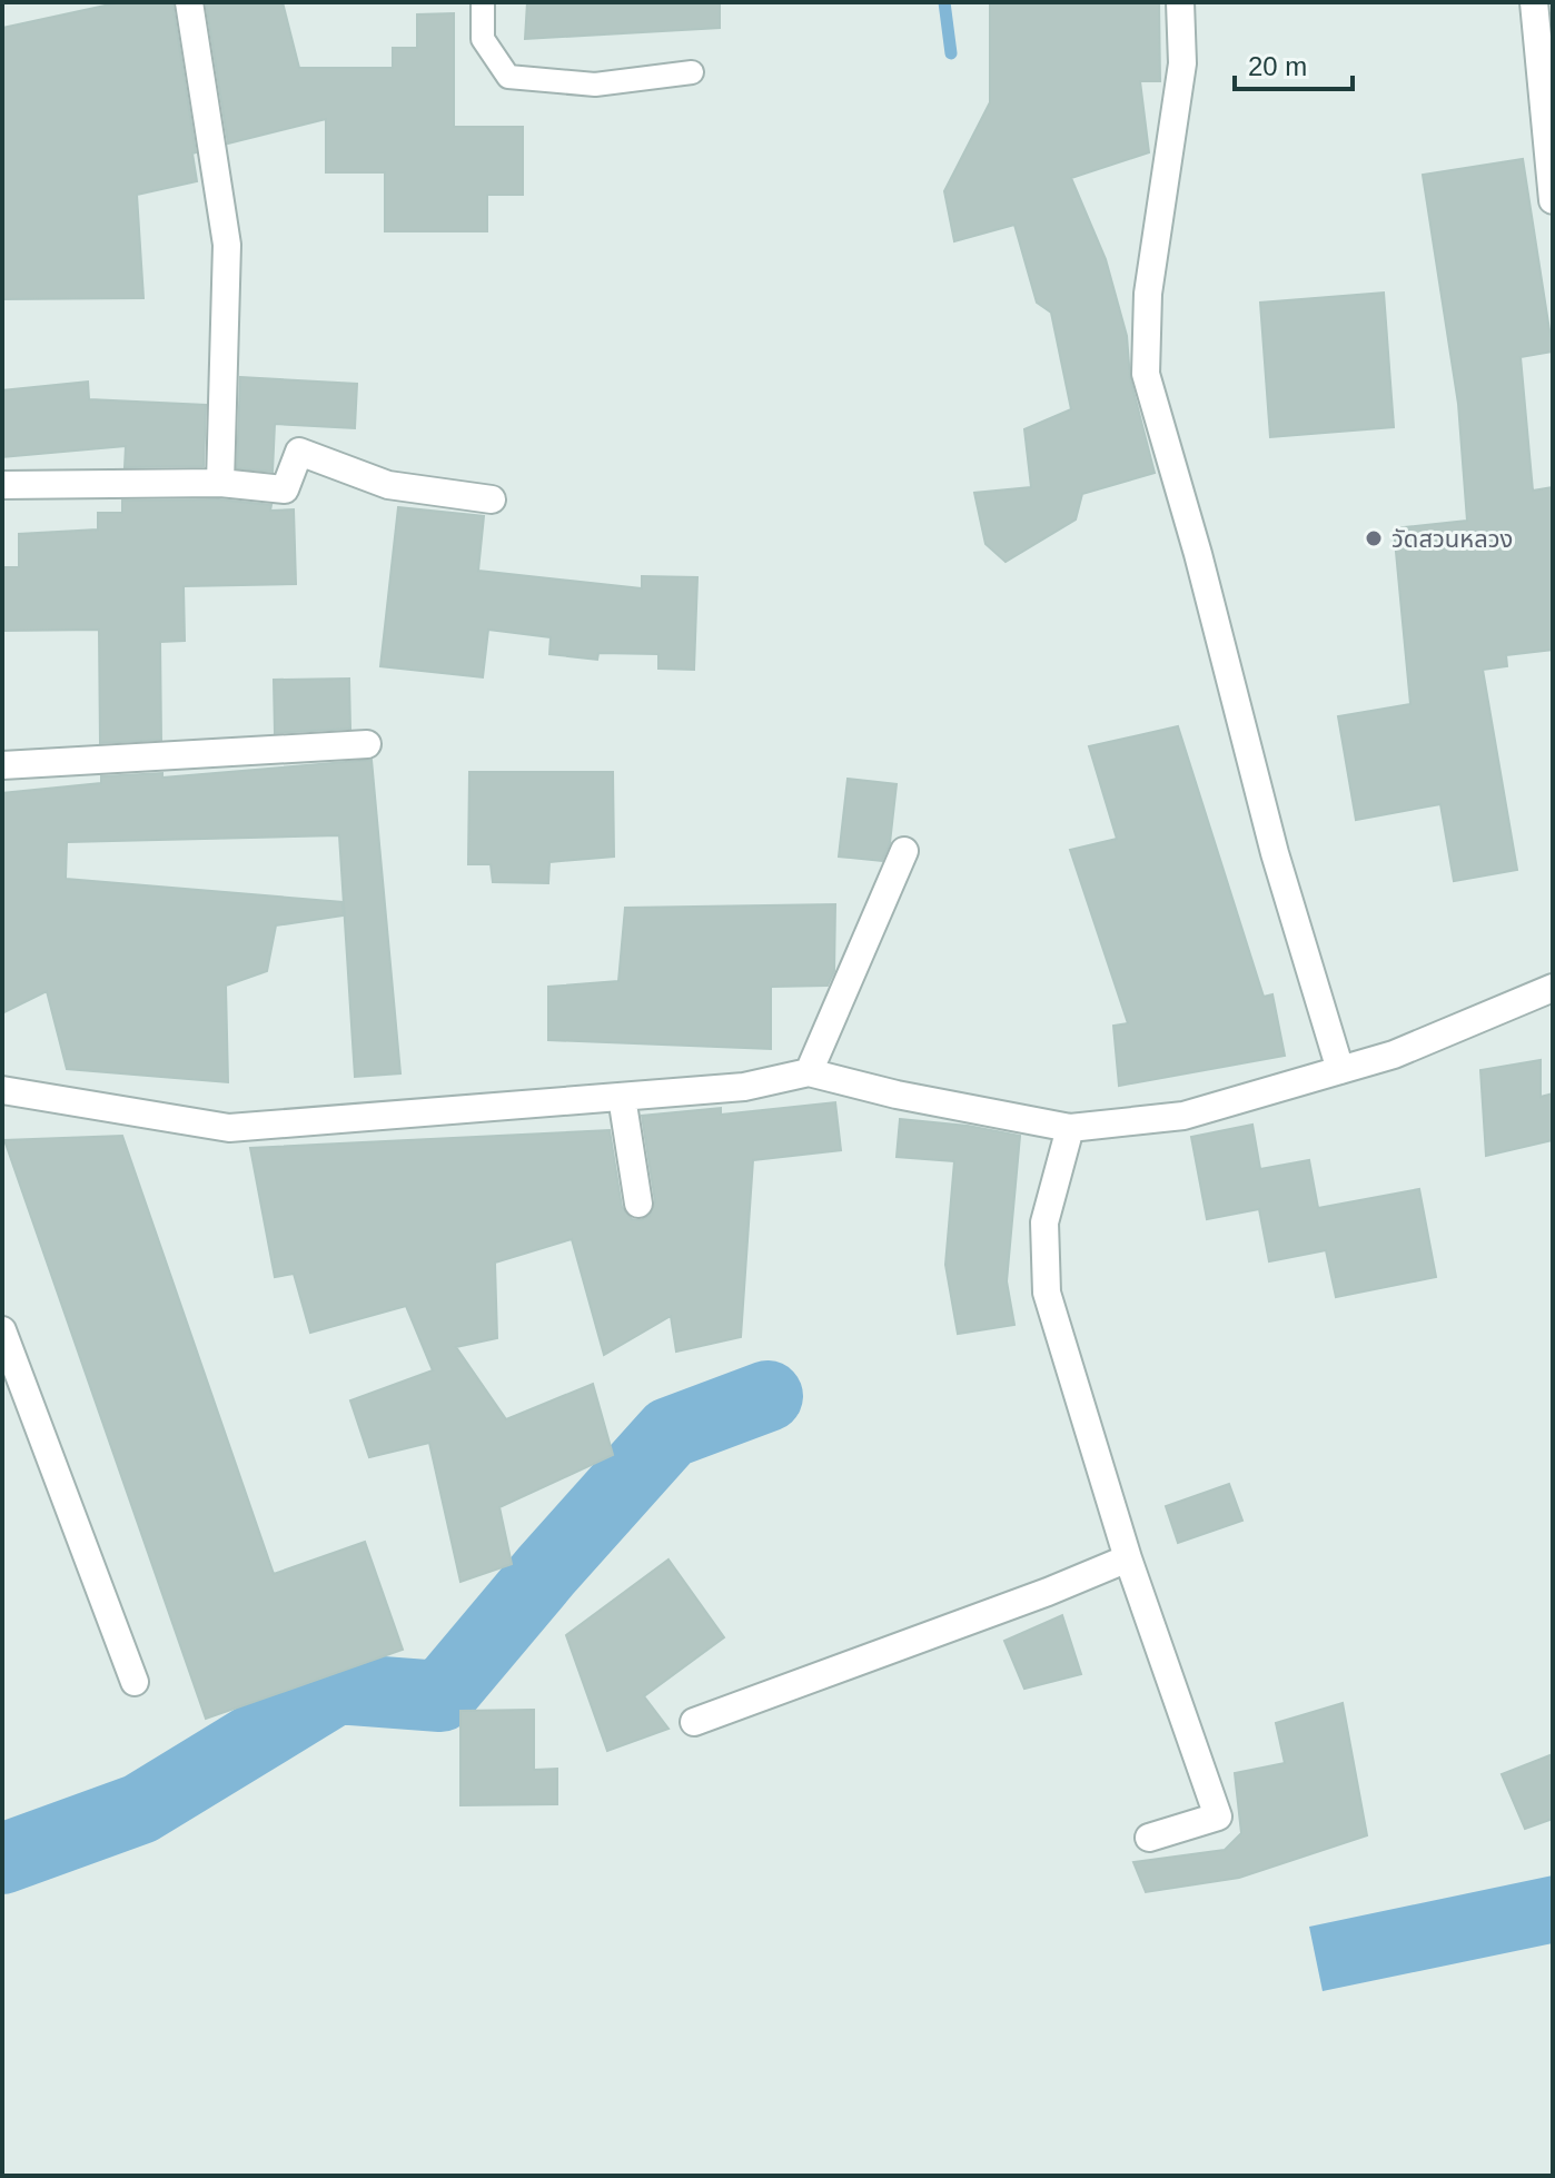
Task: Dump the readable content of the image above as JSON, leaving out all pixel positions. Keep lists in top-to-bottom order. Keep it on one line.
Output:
{"places":["วัดสวนหลวง"],"scale_bar":"20 m"}
